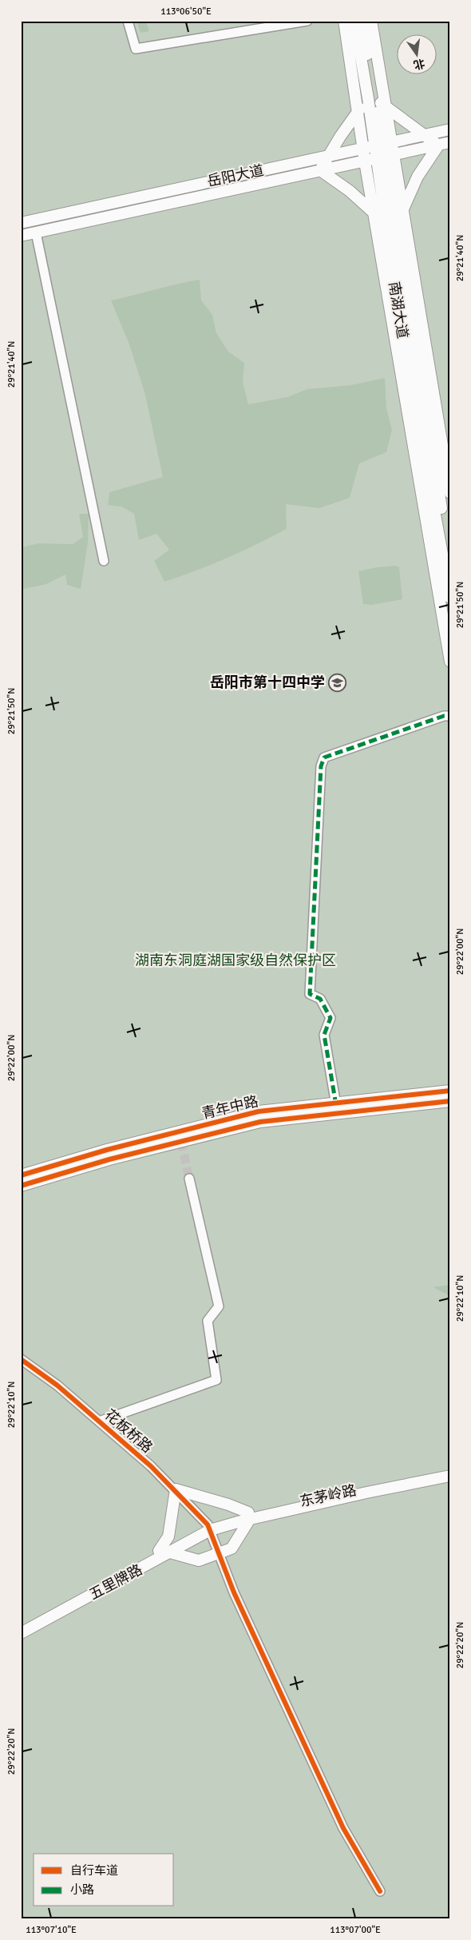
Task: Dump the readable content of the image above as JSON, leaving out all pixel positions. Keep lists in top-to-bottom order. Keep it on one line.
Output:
{"streets":{"main road":["岳阳大道","南湖大道","青年中路","东茅岭路","五里牌路"],"street":["花板桥路"]},"crossings":[["岳阳大道","南湖大道"],["花板桥路","东茅岭路"],["花板桥路","五里牌路"],["东茅岭路","五里牌路"]],"parks":["湖南东洞庭湖国家级自然保护区"],"places":{"school or university":["岳阳市第十四中学"]},"legend":["自行车道","小路"],"north":"bottom","coordinates":["113°06'50\"E","29°21'40\"N","29°21'50\"N","29°22'00\"N","29°22'10\"N","29°22'20\"N","113°07'10\"E","113°07'00\"E"]}
